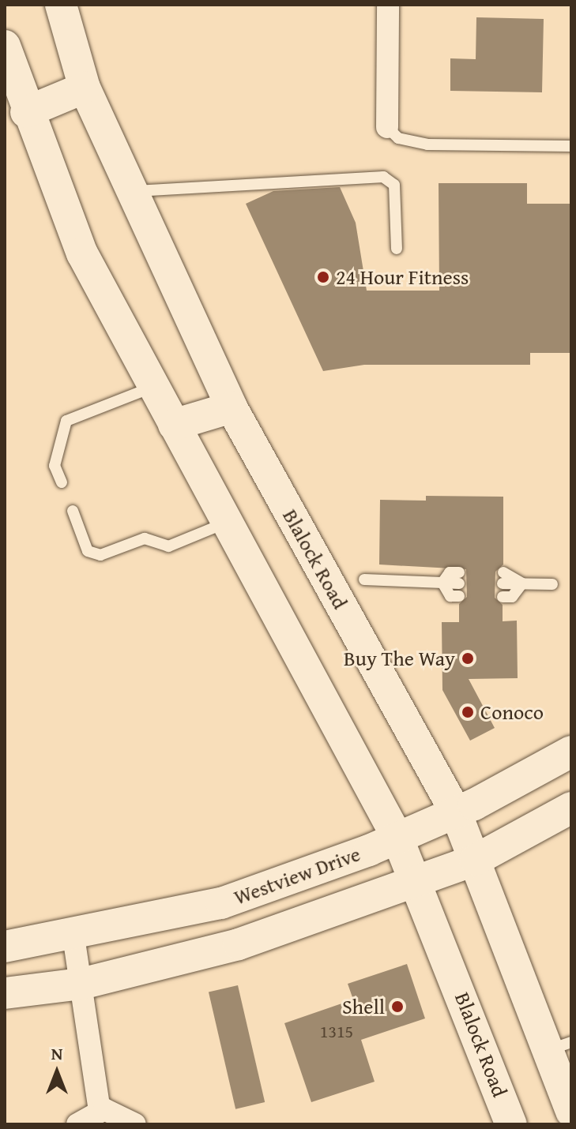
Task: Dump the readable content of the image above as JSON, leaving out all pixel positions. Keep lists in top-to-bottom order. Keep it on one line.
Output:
{"streets":{"main road":["Blalock Road","Westview Drive"]},"crossings":[["Blalock Road","Westview Drive"]],"places":["24 Hour Fitness","Buy The Way","Conoco","Shell"],"house_numbers":["1315"],"north":"top"}
